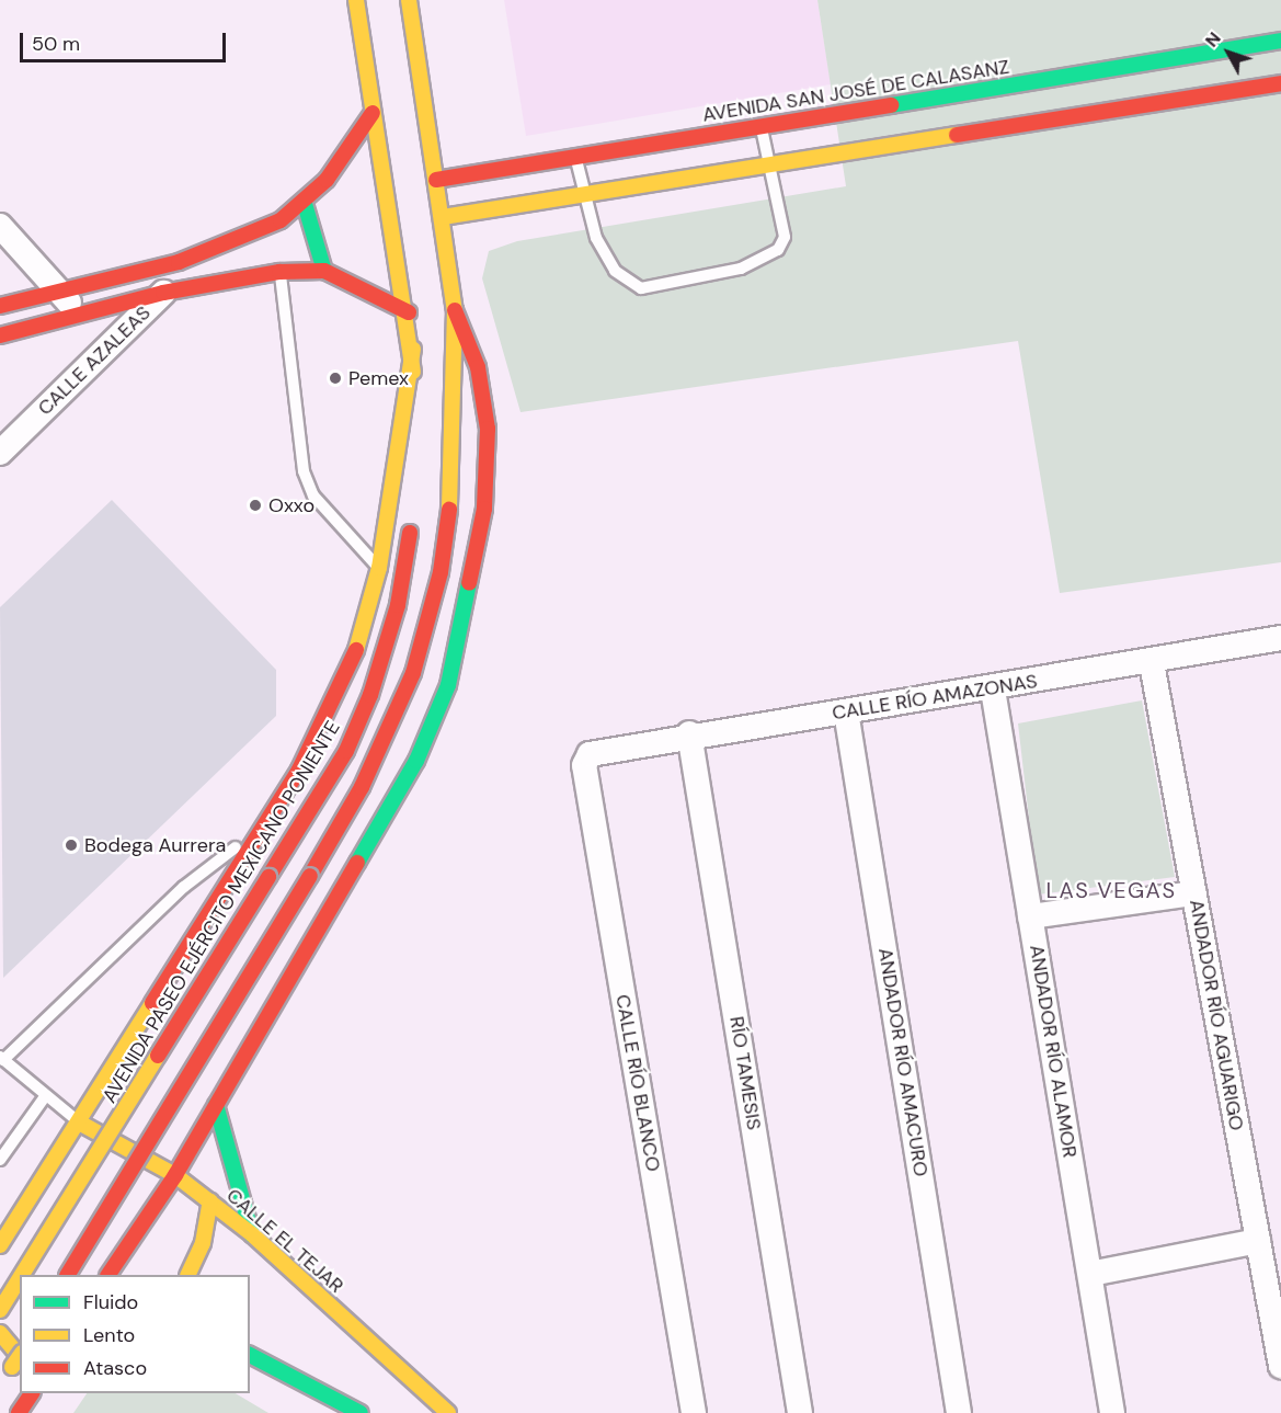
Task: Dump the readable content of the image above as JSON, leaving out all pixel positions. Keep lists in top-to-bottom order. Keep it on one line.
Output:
{"streets":{"main road":["AVENIDA SAN JOSÉ DE CALASANZ","AVENIDA PASEO EJÉRCITO MEXICANO PONIENTE","CALLE EL TEJAR"],"street":["CALLE AZALEAS","CALLE RÍO AMAZONAS","ANDADOR RÍO AGUARIGO","ANDADOR RÍO ALAMOR","ANDADOR RÍO AMACURO","RÍO TAMESIS","CALLE RÍO BLANCO"]},"crossings":[["CALLE RÍO AMAZONAS","ANDADOR RÍO AGUARIGO"],["CALLE RÍO AMAZONAS","ANDADOR RÍO ALAMOR"],["CALLE RÍO AMAZONAS","ANDADOR RÍO AMACURO"],["CALLE RÍO AMAZONAS","RÍO TAMESIS"],["CALLE RÍO AMAZONAS","CALLE RÍO BLANCO"]],"districts":["LAS VEGAS"],"places":["Pemex","Oxxo","Bodega Aurrera"],"legend":["Fluido","Lento","Atasco"],"scale_bar":"50 m","north":"top left"}
